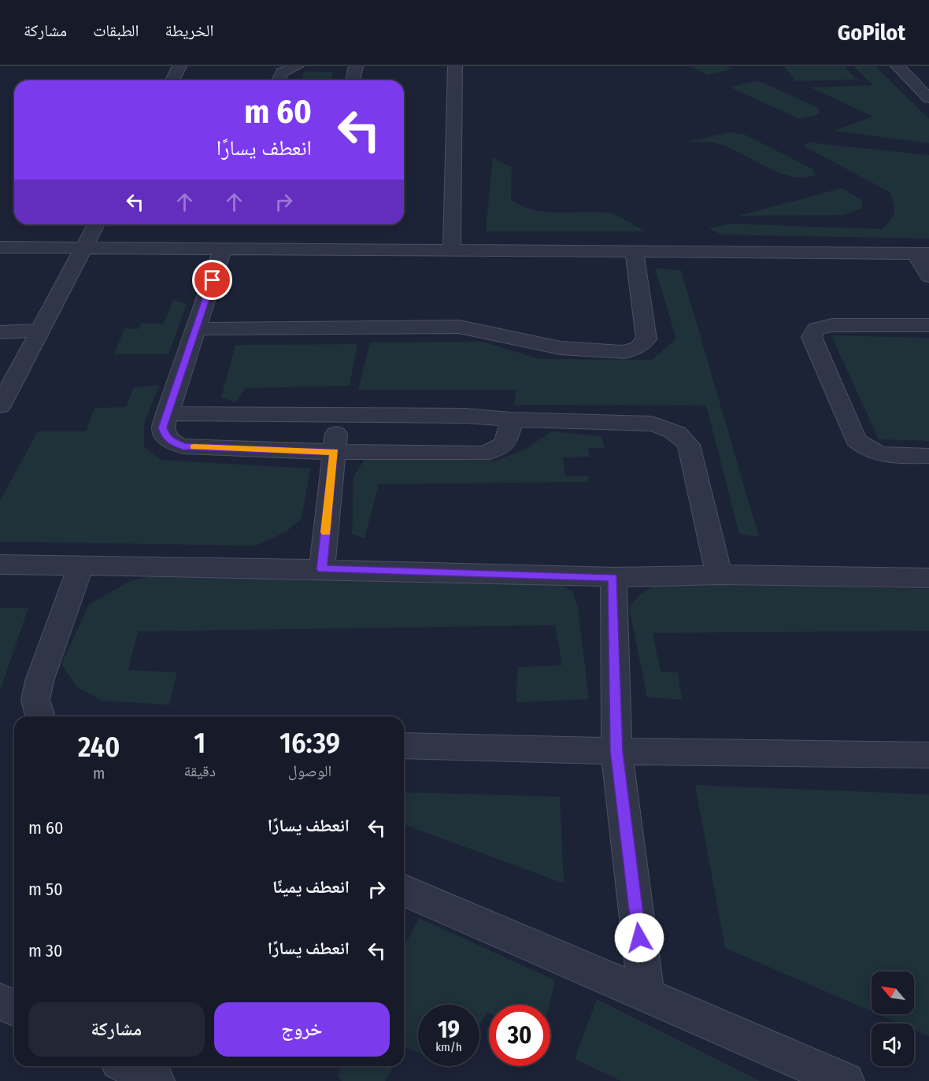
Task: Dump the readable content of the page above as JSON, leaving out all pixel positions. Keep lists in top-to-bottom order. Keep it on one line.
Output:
{"north":"top left","page":{"header":"GoPilot","nav":["الخريطة","الطبقات","مشاركة"],"turn":["60 m","انعطف يسارًا"],"eta":["16:39","الوصول","1","دقيقة","240","m"],"list":[{"name":"انعطف يسارًا","value":"60 m"},{"name":"انعطف يمينًا","value":"50 m"},{"name":"انعطف يسارًا","value":"30 m"}],"buttons":["خروج","مشاركة"],"speed":"19 km/h","limit":"30"}}
